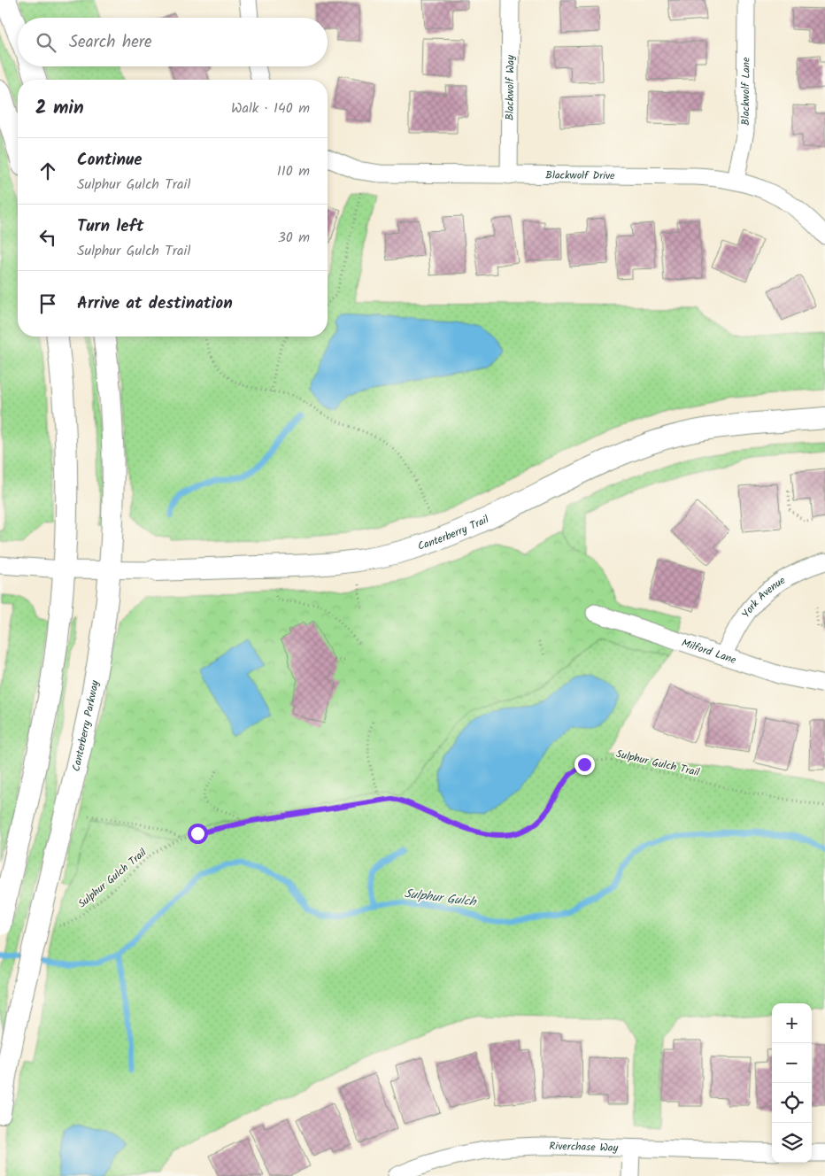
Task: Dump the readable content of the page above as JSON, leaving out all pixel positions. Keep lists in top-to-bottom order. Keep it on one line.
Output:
{"streets":{"street":["Blackwolf Way","Blackwolf Lane","Blackwolf Drive","Canterberry Trail","York Avenue","Milford Lane","Canterberry Parkway","Riverchase Way"],"path":["Sulphur Gulch Trail"]},"crossings":[["Blackwolf Way","Blackwolf Drive"],["Blackwolf Lane","Blackwolf Drive"],["Canterberry Trail","Canterberry Parkway"],["York Avenue","Milford Lane"]],"water":["Sulphur Gulch"],"page":{"search":"Search here","heading":["2 min","Walk · 140 m"],"list":[["Continue","Sulphur Gulch Trail","110 m"],["Turn left","Sulphur Gulch Trail","30 m"],"Arrive at destination"],"map_buttons":["+","−"]}}
